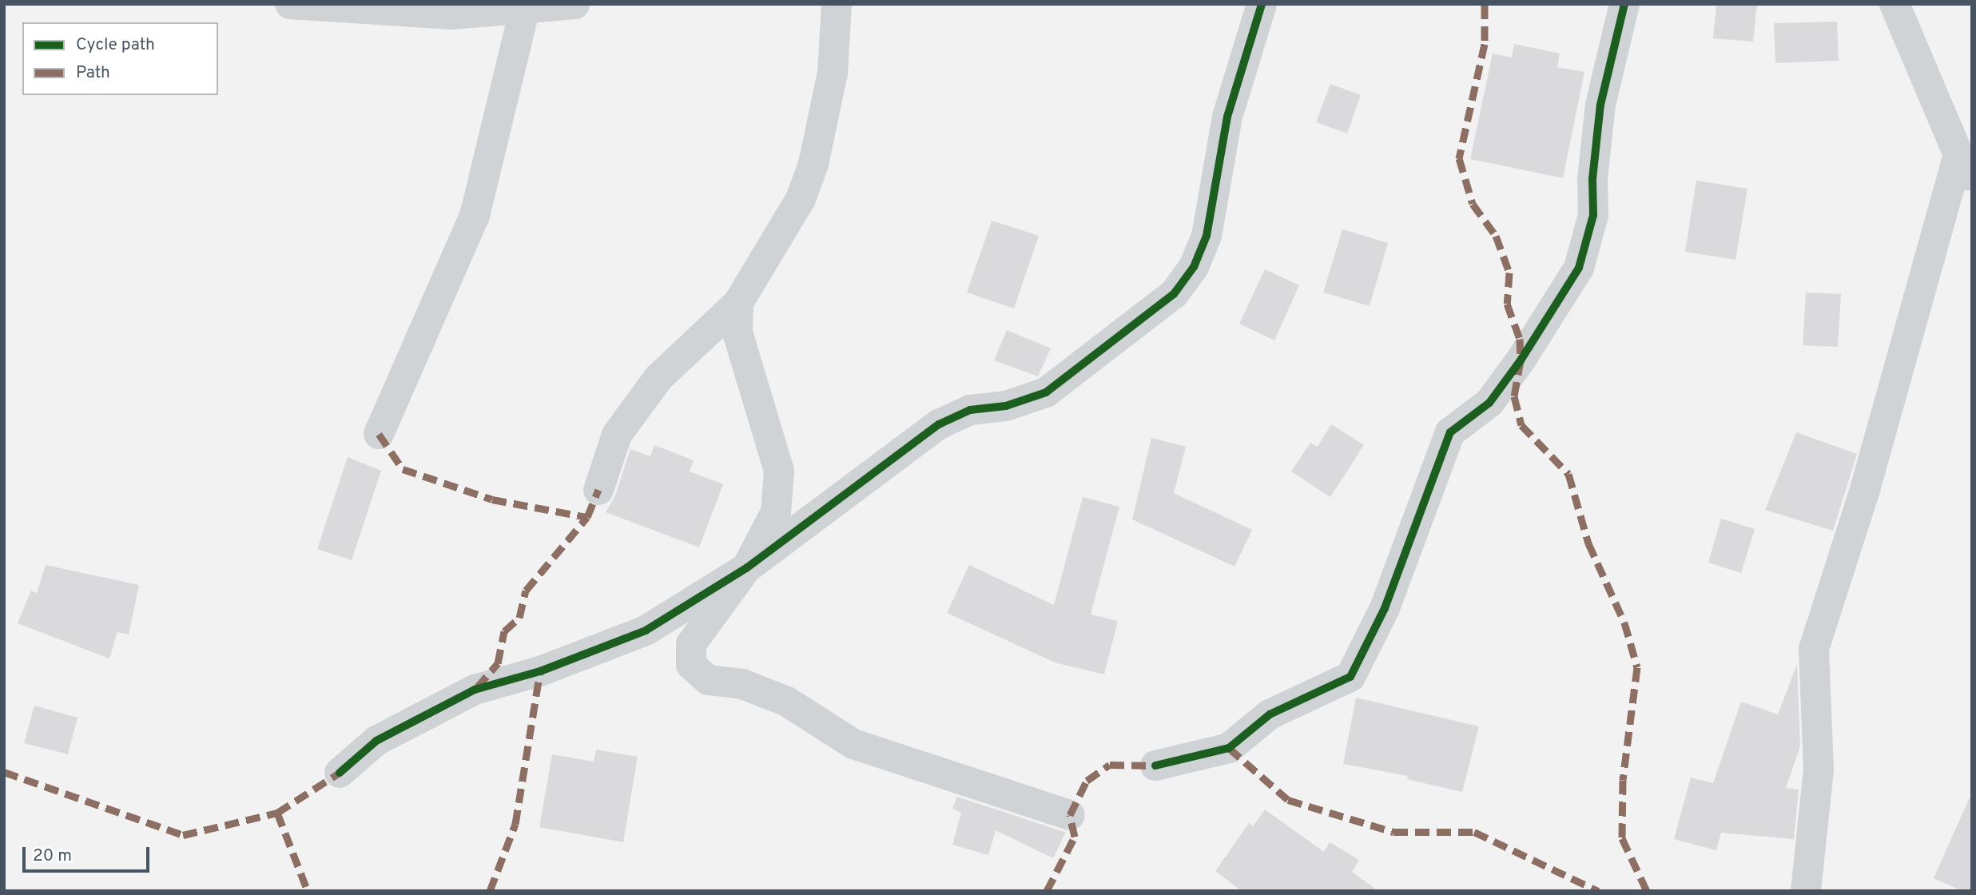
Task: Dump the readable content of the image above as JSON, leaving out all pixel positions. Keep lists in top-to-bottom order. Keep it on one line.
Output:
{"legend":["Cycle path","Path"],"scale_bar":"20 m"}
